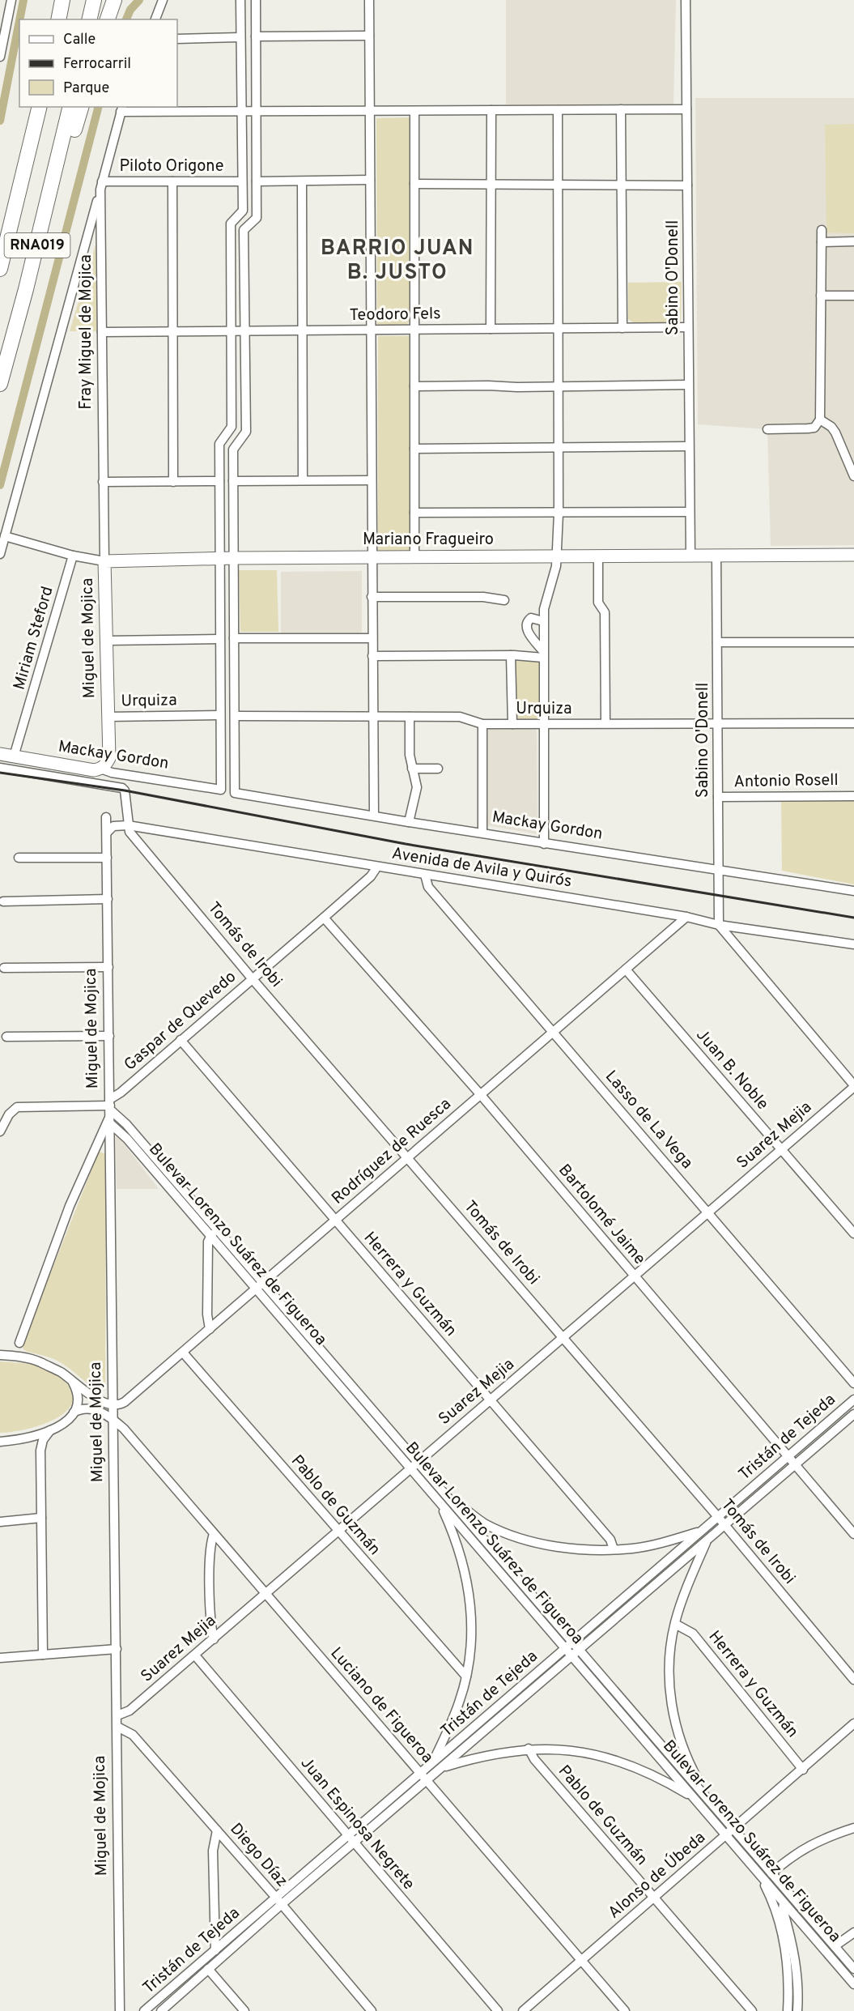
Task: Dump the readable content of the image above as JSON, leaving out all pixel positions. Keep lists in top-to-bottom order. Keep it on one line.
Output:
{"streets":{"highway":["RNA019"],"main road":["Mariano Fragueiro","Miguel de Mojica","Mackay Gordon"],"street":["Piloto Origone","Sabino O'Donell","Teodoro Fels","Fray Miguel de Mojica","Miriam Steford","Urquiza","Antonio Rosell","Avenida de Avila y Quirós","Tomás de Irobi","Gaspar de Quevedo","Juan B. Noble","Lasso de La Vega","Suarez Mejia","Rodríguez de Ruesca","Bartolomé Jaime","Bulevar Lorenzo Suárez de Figueroa","Herrera y Guzmán","Tristán de Tejeda","Pablo de Guzmán","Luciano de Figueroa","Juan Espinosa Negrete","Diego Díaz","Alonso de Úbeda"]},"crossings":[["Piloto Origone","Fray Miguel de Mojica"],["Sabino O'Donell","Teodoro Fels"],["Sabino O'Donell","Mariano Fragueiro"],["Sabino O'Donell","Urquiza"],["Sabino O'Donell","Mackay Gordon"],["Sabino O'Donell","Antonio Rosell"],["Sabino O'Donell","Avenida de Avila y Quirós"],["Teodoro Fels","Fray Miguel de Mojica"],["Fray Miguel de Mojica","Mariano Fragueiro"],["Fray Miguel de Mojica","Miguel de Mojica"],["Mariano Fragueiro","Miriam Steford"],["Mariano Fragueiro","Miguel de Mojica"],["Miriam Steford","Mackay Gordon"],["Miguel de Mojica","Urquiza"],["Miguel de Mojica","Mackay Gordon"],["Miguel de Mojica","Avenida de Avila y Quirós"],["Miguel de Mojica","Gaspar de Quevedo"],["Miguel de Mojica","Suarez Mejia"],["Miguel de Mojica","Rodríguez de Ruesca"],["Miguel de Mojica","Bulevar Lorenzo Suárez de Figueroa"],["Miguel de Mojica","Luciano de Figueroa"],["Miguel de Mojica","Diego Díaz"],["Urquiza","Mackay Gordon"],["Avenida de Avila y Quirós","Tomás de Irobi"],["Avenida de Avila y Quirós","Gaspar de Quevedo"],["Avenida de Avila y Quirós","Lasso de La Vega"],["Avenida de Avila y Quirós","Rodríguez de Ruesca"],["Tomás de Irobi","Gaspar de Quevedo"],["Tomás de Irobi","Suarez Mejia"],["Tomás de Irobi","Rodríguez de Ruesca"],["Tomás de Irobi","Tristán de Tejeda"],["Gaspar de Quevedo","Bartolomé Jaime"],["Gaspar de Quevedo","Bulevar Lorenzo Suárez de Figueroa"],["Gaspar de Quevedo","Herrera y Guzmán"],["Juan B. Noble","Suarez Mejia"],["Juan B. Noble","Rodríguez de Ruesca"],["Lasso de La Vega","Suarez Mejia"],["Lasso de La Vega","Rodríguez de Ruesca"],["Suarez Mejia","Bartolomé Jaime"],["Suarez Mejia","Bulevar Lorenzo Suárez de Figueroa"],["Suarez Mejia","Herrera y Guzmán"],["Suarez Mejia","Pablo de Guzmán"],["Suarez Mejia","Luciano de Figueroa"],["Suarez Mejia","Juan Espinosa Negrete"],["Rodríguez de Ruesca","Bartolomé Jaime"],["Rodríguez de Ruesca","Bulevar Lorenzo Suárez de Figueroa"],["Rodríguez de Ruesca","Herrera y Guzmán"],["Rodríguez de Ruesca","Pablo de Guzmán"],["Bartolomé Jaime","Tristán de Tejeda"],["Bulevar Lorenzo Suárez de Figueroa","Tristán de Tejeda"],["Bulevar Lorenzo Suárez de Figueroa","Alonso de Úbeda"],["Herrera y Guzmán","Alonso de Úbeda"],["Tristán de Tejeda","Luciano de Figueroa"],["Tristán de Tejeda","Juan Espinosa Negrete"],["Tristán de Tejeda","Diego Díaz"],["Pablo de Guzmán","Alonso de Úbeda"],["Luciano de Figueroa","Alonso de Úbeda"]],"districts":["BARRIO JUAN B. JUSTO"],"legend":["Calle","Ferrocarril","Parque"]}
